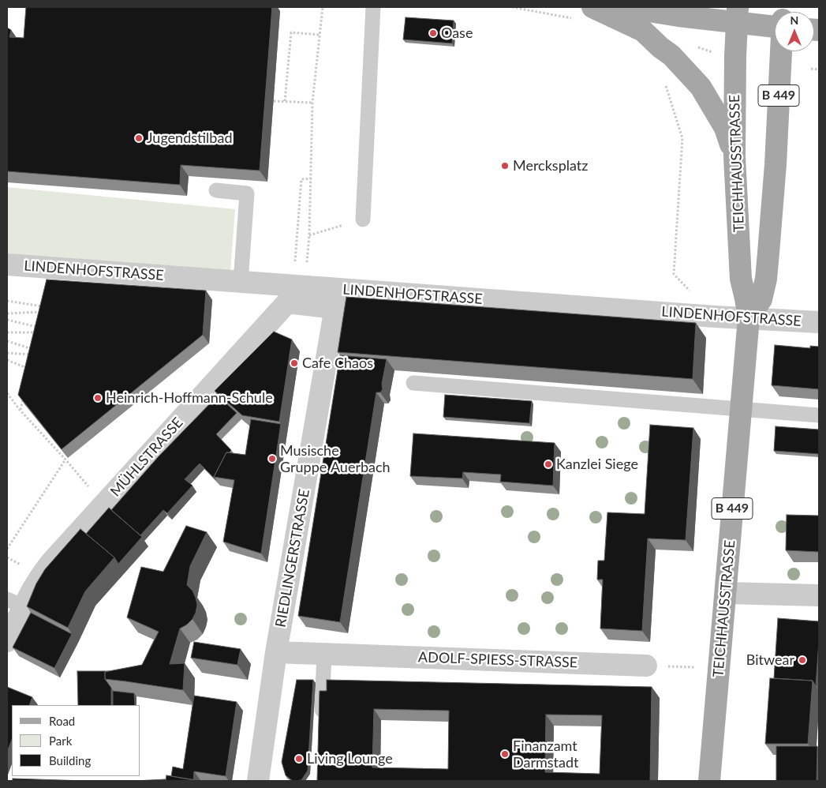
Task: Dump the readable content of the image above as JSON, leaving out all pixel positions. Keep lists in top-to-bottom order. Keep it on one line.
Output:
{"streets":{"main road":["B 449","TEICHHAUSSTRASSE"],"street":["LINDENHOFSTRASSE","MÜHLSTRASSE","RIEDLINGERSTRASSE","ADOLF-SPIESS-STRASSE"]},"crossings":[["TEICHHAUSSTRASSE","LINDENHOFSTRASSE"],["LINDENHOFSTRASSE","MÜHLSTRASSE"],["LINDENHOFSTRASSE","RIEDLINGERSTRASSE"],["MÜHLSTRASSE","RIEDLINGERSTRASSE"],["RIEDLINGERSTRASSE","ADOLF-SPIESS-STRASSE"]],"places":["Oase","Jugendstilbad","Mercksplatz","Cafe Chaos","Heinrich-Hoffmann-Schule","Musische Gruppe Auerbach","Kanzlei Siege","Bitwear","Finanzamt Darmstadt","Living Lounge"],"legend":["Road","Park","Building"],"north":"top"}
